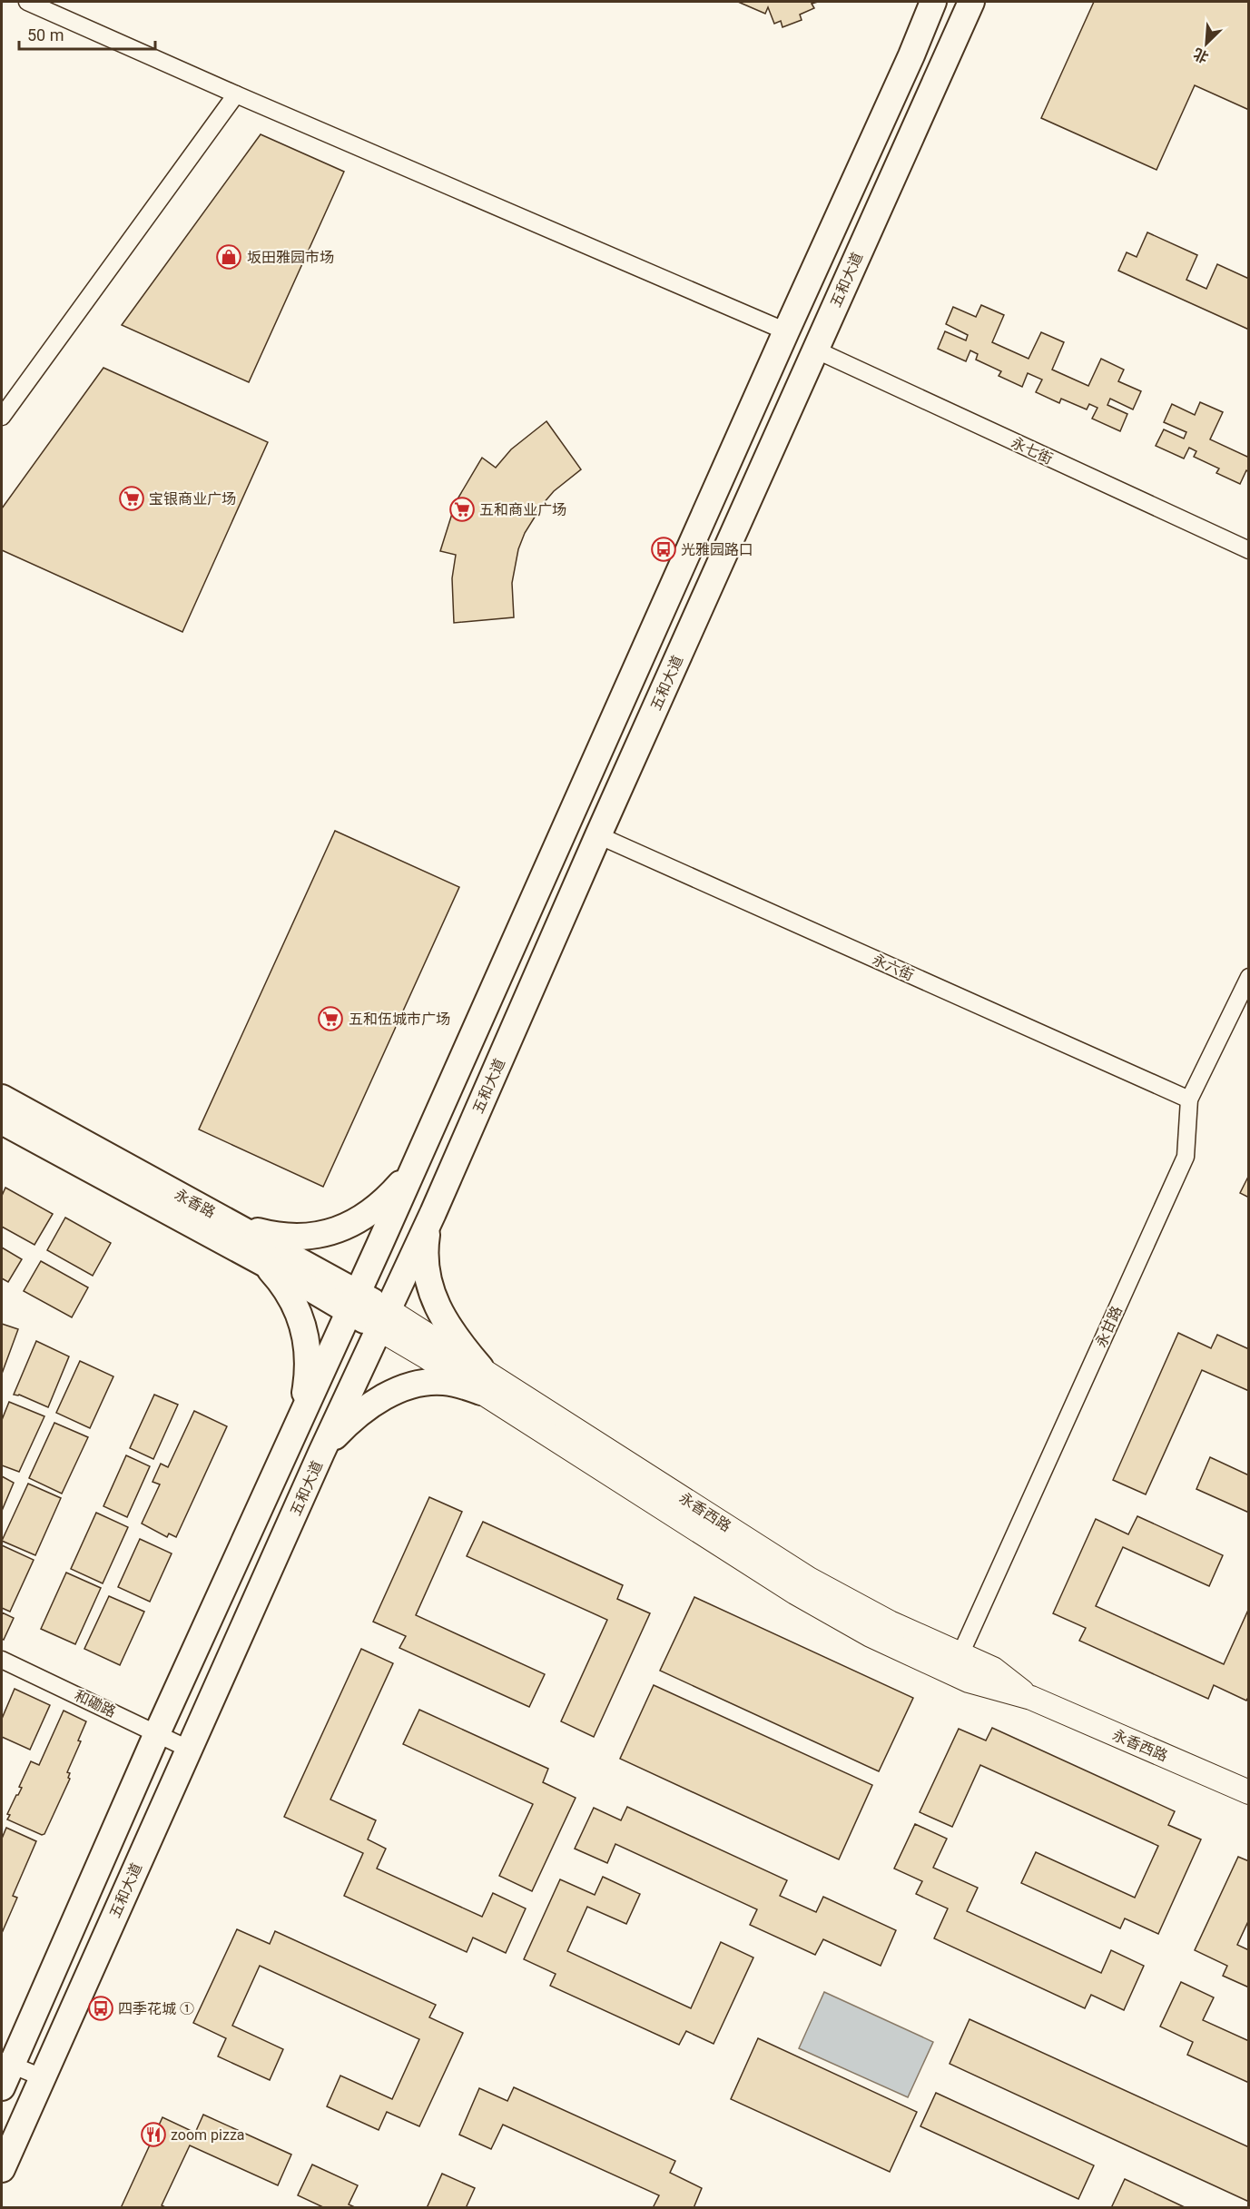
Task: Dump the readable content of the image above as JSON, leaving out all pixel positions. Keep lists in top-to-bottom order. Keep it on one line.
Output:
{"streets":{"main road":["五和大道","永香路","永香西路"],"street":["永七街","永六街","永甘路","和磡路"]},"crossings":[["五和大道","永七街"],["五和大道","永六街"],["五和大道","永香路"],["五和大道","永香西路"],["五和大道","和磡路"],["永六街","永甘路"],["永香路","永香西路"],["永甘路","永香西路"]],"places":{"shop":["坂田雅园市场"],"supermarket":["宝银商业广场","五和商业广场","五和伍城市广场"],"bus stop":["光雅园路口","四季花城 ①"],"restaurant":["zoom pizza"]},"scale_bar":"50 m","north":"bottom left"}
